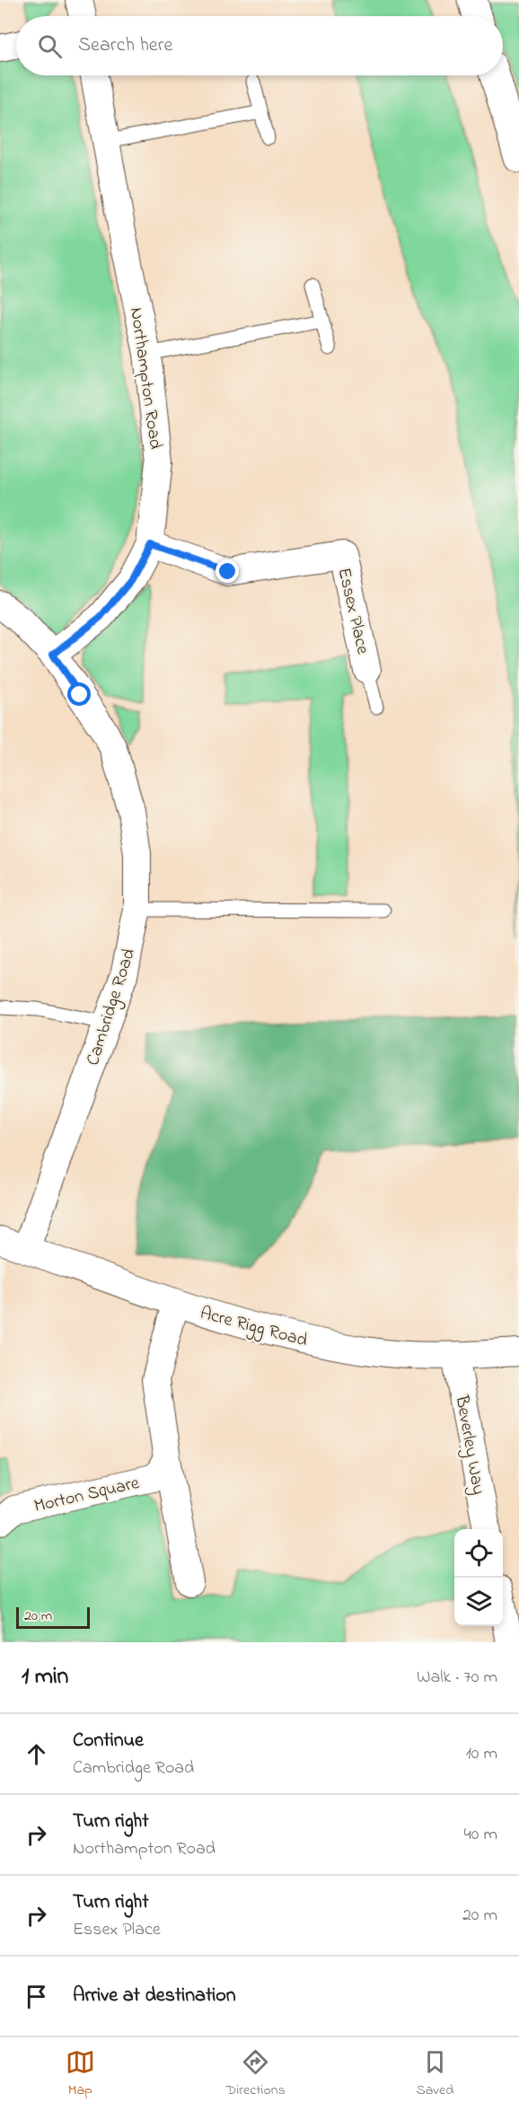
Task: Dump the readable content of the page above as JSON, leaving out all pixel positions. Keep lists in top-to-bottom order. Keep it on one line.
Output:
{"streets":{"street":["Northampton Road","Essex Place","Cambridge Road","Acre Rigg Road","Beverley Way","Morton Square"]},"crossings":[["Northampton Road","Essex Place"],["Northampton Road","Cambridge Road"],["Cambridge Road","Acre Rigg Road"],["Acre Rigg Road","Beverley Way"]],"scale_bar":"20 m","page":{"search":"Search here","scale":"20 m","heading":["1 min","Walk · 70 m"],"list":[["Continue","Cambridge Road","10 m"],["Turn right","Northampton Road","40 m"],["Turn right","Essex Place","20 m"],"Arrive at destination"],"nav":["Map","Directions","Saved"]}}
